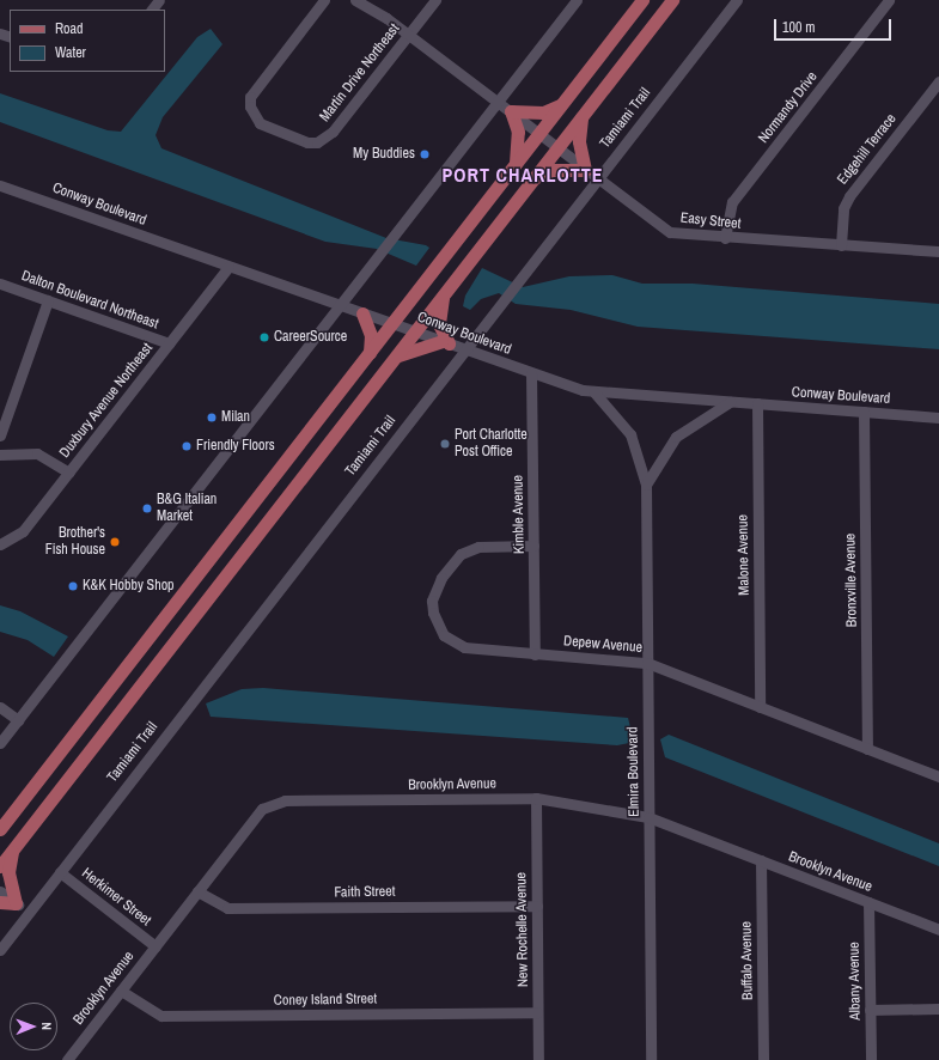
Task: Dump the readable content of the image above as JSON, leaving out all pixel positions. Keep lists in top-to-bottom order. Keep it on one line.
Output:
{"streets":{"street":["Martin Drive Northeast","Normandy Drive","Tamiami Trail","Edgehill Terrace","Conway Boulevard","Easy Street","Dalton Boulevard Northeast","Duxbury Avenue Northeast","Kimble Avenue","Malone Avenue","Bronxville Avenue","Depew Avenue","Elmira Boulevard","Brooklyn Avenue","Faith Street","Herkimer Street","New Rochelle Avenue","Buffalo Avenue","Albany Avenue","Coney Island Street"]},"crossings":[["Martin Drive Northeast","Easy Street"],["Normandy Drive","Easy Street"],["Tamiami Trail","Conway Boulevard"],["Tamiami Trail","Easy Street"],["Tamiami Trail","Herkimer Street"],["Edgehill Terrace","Easy Street"],["Conway Boulevard","Duxbury Avenue Northeast"],["Conway Boulevard","Kimble Avenue"],["Conway Boulevard","Malone Avenue"],["Conway Boulevard","Bronxville Avenue"],["Conway Boulevard","Elmira Boulevard"],["Dalton Boulevard Northeast","Duxbury Avenue Northeast"],["Kimble Avenue","Depew Avenue"],["Malone Avenue","Depew Avenue"],["Bronxville Avenue","Depew Avenue"],["Depew Avenue","Elmira Boulevard"],["Elmira Boulevard","Brooklyn Avenue"],["Brooklyn Avenue","Faith Street"],["Brooklyn Avenue","Herkimer Street"],["Brooklyn Avenue","New Rochelle Avenue"],["Brooklyn Avenue","Buffalo Avenue"],["Brooklyn Avenue","Albany Avenue"],["Brooklyn Avenue","Coney Island Street"],["Faith Street","New Rochelle Avenue"],["New Rochelle Avenue","Coney Island Street"]],"districts":["PORT CHARLOTTE"],"places":["My Buddies","CareerSource","Milan","Port Charlotte Post Office","Friendly Floors","B&G Italian Market","Brother's Fish House","K&K Hobby Shop"],"legend":["Road","Water"],"scale_bar":"100 m","north":"right"}
